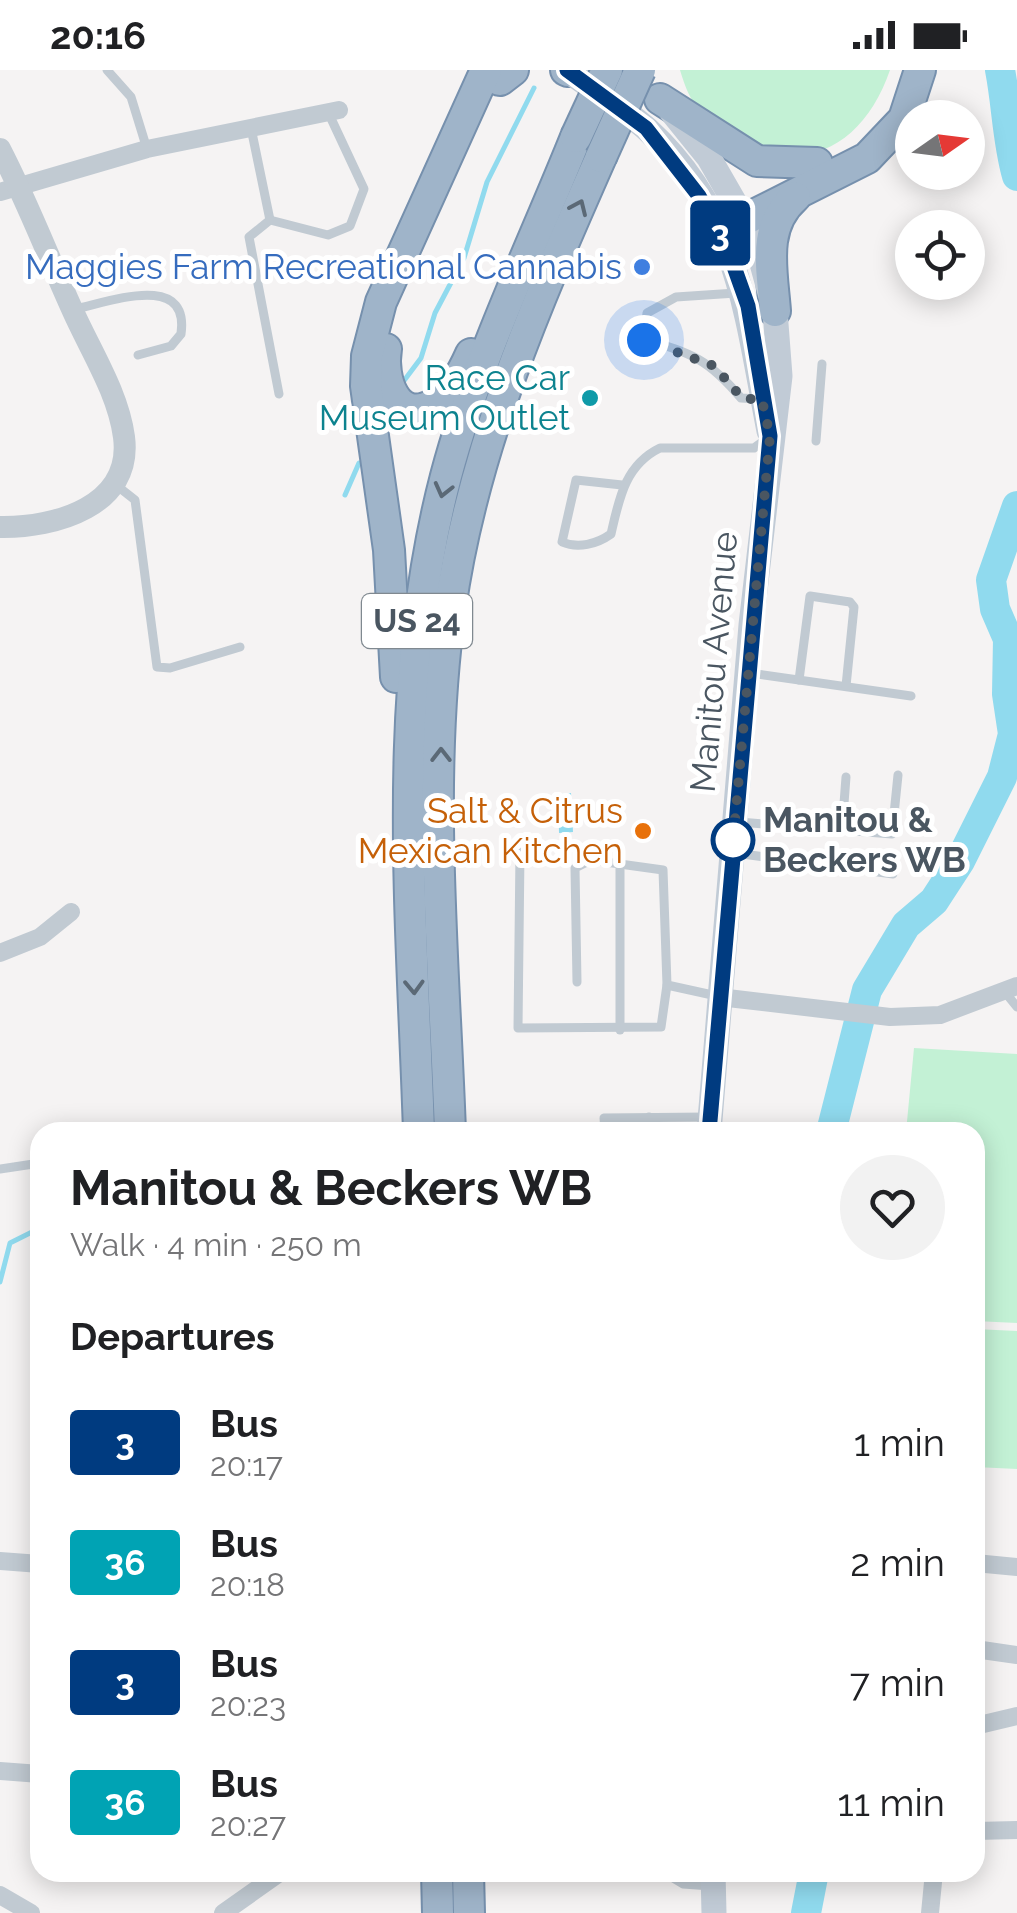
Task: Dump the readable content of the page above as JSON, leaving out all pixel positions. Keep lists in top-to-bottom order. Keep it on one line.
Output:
{"streets":{"highway":["US 24"],"main road":["Manitou Avenue"]},"places":["Maggies Farm Recreational Cannabis","Race Car Museum Outlet","Salt & Citrus Mexican Kitchen","Manitou & Beckers WB"],"lines":["bus line 3"],"north":"right","page":{"status":"20:16","on_map":"3","heading":[["Manitou & Beckers WB","Walk · 4 min · 250 m"],"Departures"],"list":[{"mark":"3","name":"Bus","note":"20:17","value":"1 min"},{"mark":"36","name":"Bus","note":"20:18","value":"2 min"},{"mark":"3","name":"Bus","note":"20:23","value":"7 min"},{"mark":"36","name":"Bus","note":"20:27","value":"11 min"}]}}
